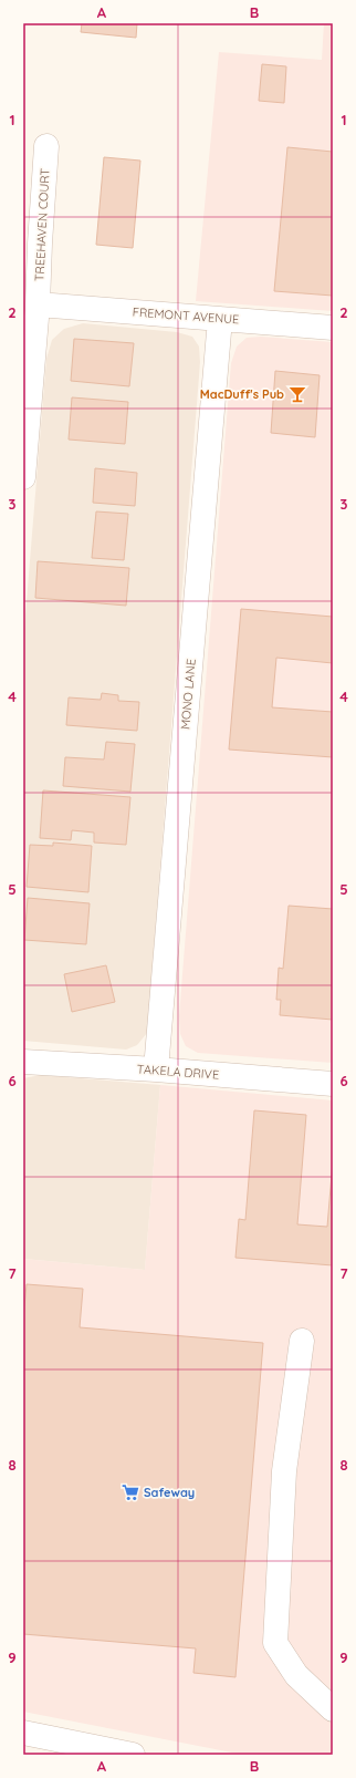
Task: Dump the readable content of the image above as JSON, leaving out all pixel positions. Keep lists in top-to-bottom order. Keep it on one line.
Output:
{"streets":{"street":["TREEHAVEN COURT","FREMONT AVENUE","MONO LANE","TAKELA DRIVE"]},"crossings":[["TREEHAVEN COURT","FREMONT AVENUE"],["FREMONT AVENUE","MONO LANE"],["MONO LANE","TAKELA DRIVE"]],"places":{"bar":["MacDuff's Pub"],"supermarket":["Safeway"]},"grid":{"columns":["A","B"],"rows":["1","2","3","4","5","6","7","8","9"]}}
